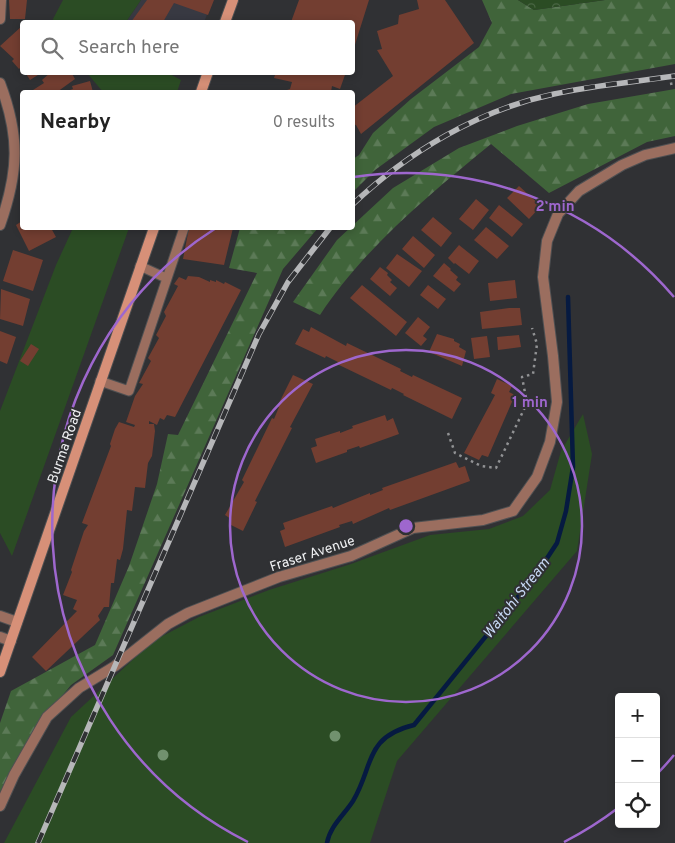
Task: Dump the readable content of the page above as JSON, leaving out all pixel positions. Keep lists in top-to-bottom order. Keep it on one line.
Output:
{"streets":{"main road":["Burma Road"],"street":["Fraser Avenue"]},"water":["Waitohi Stream"],"page":{"search":"Search here","heading":["Nearby","0 results"],"map_buttons":["+","−"]},"rings":["2 min","1 min"]}
